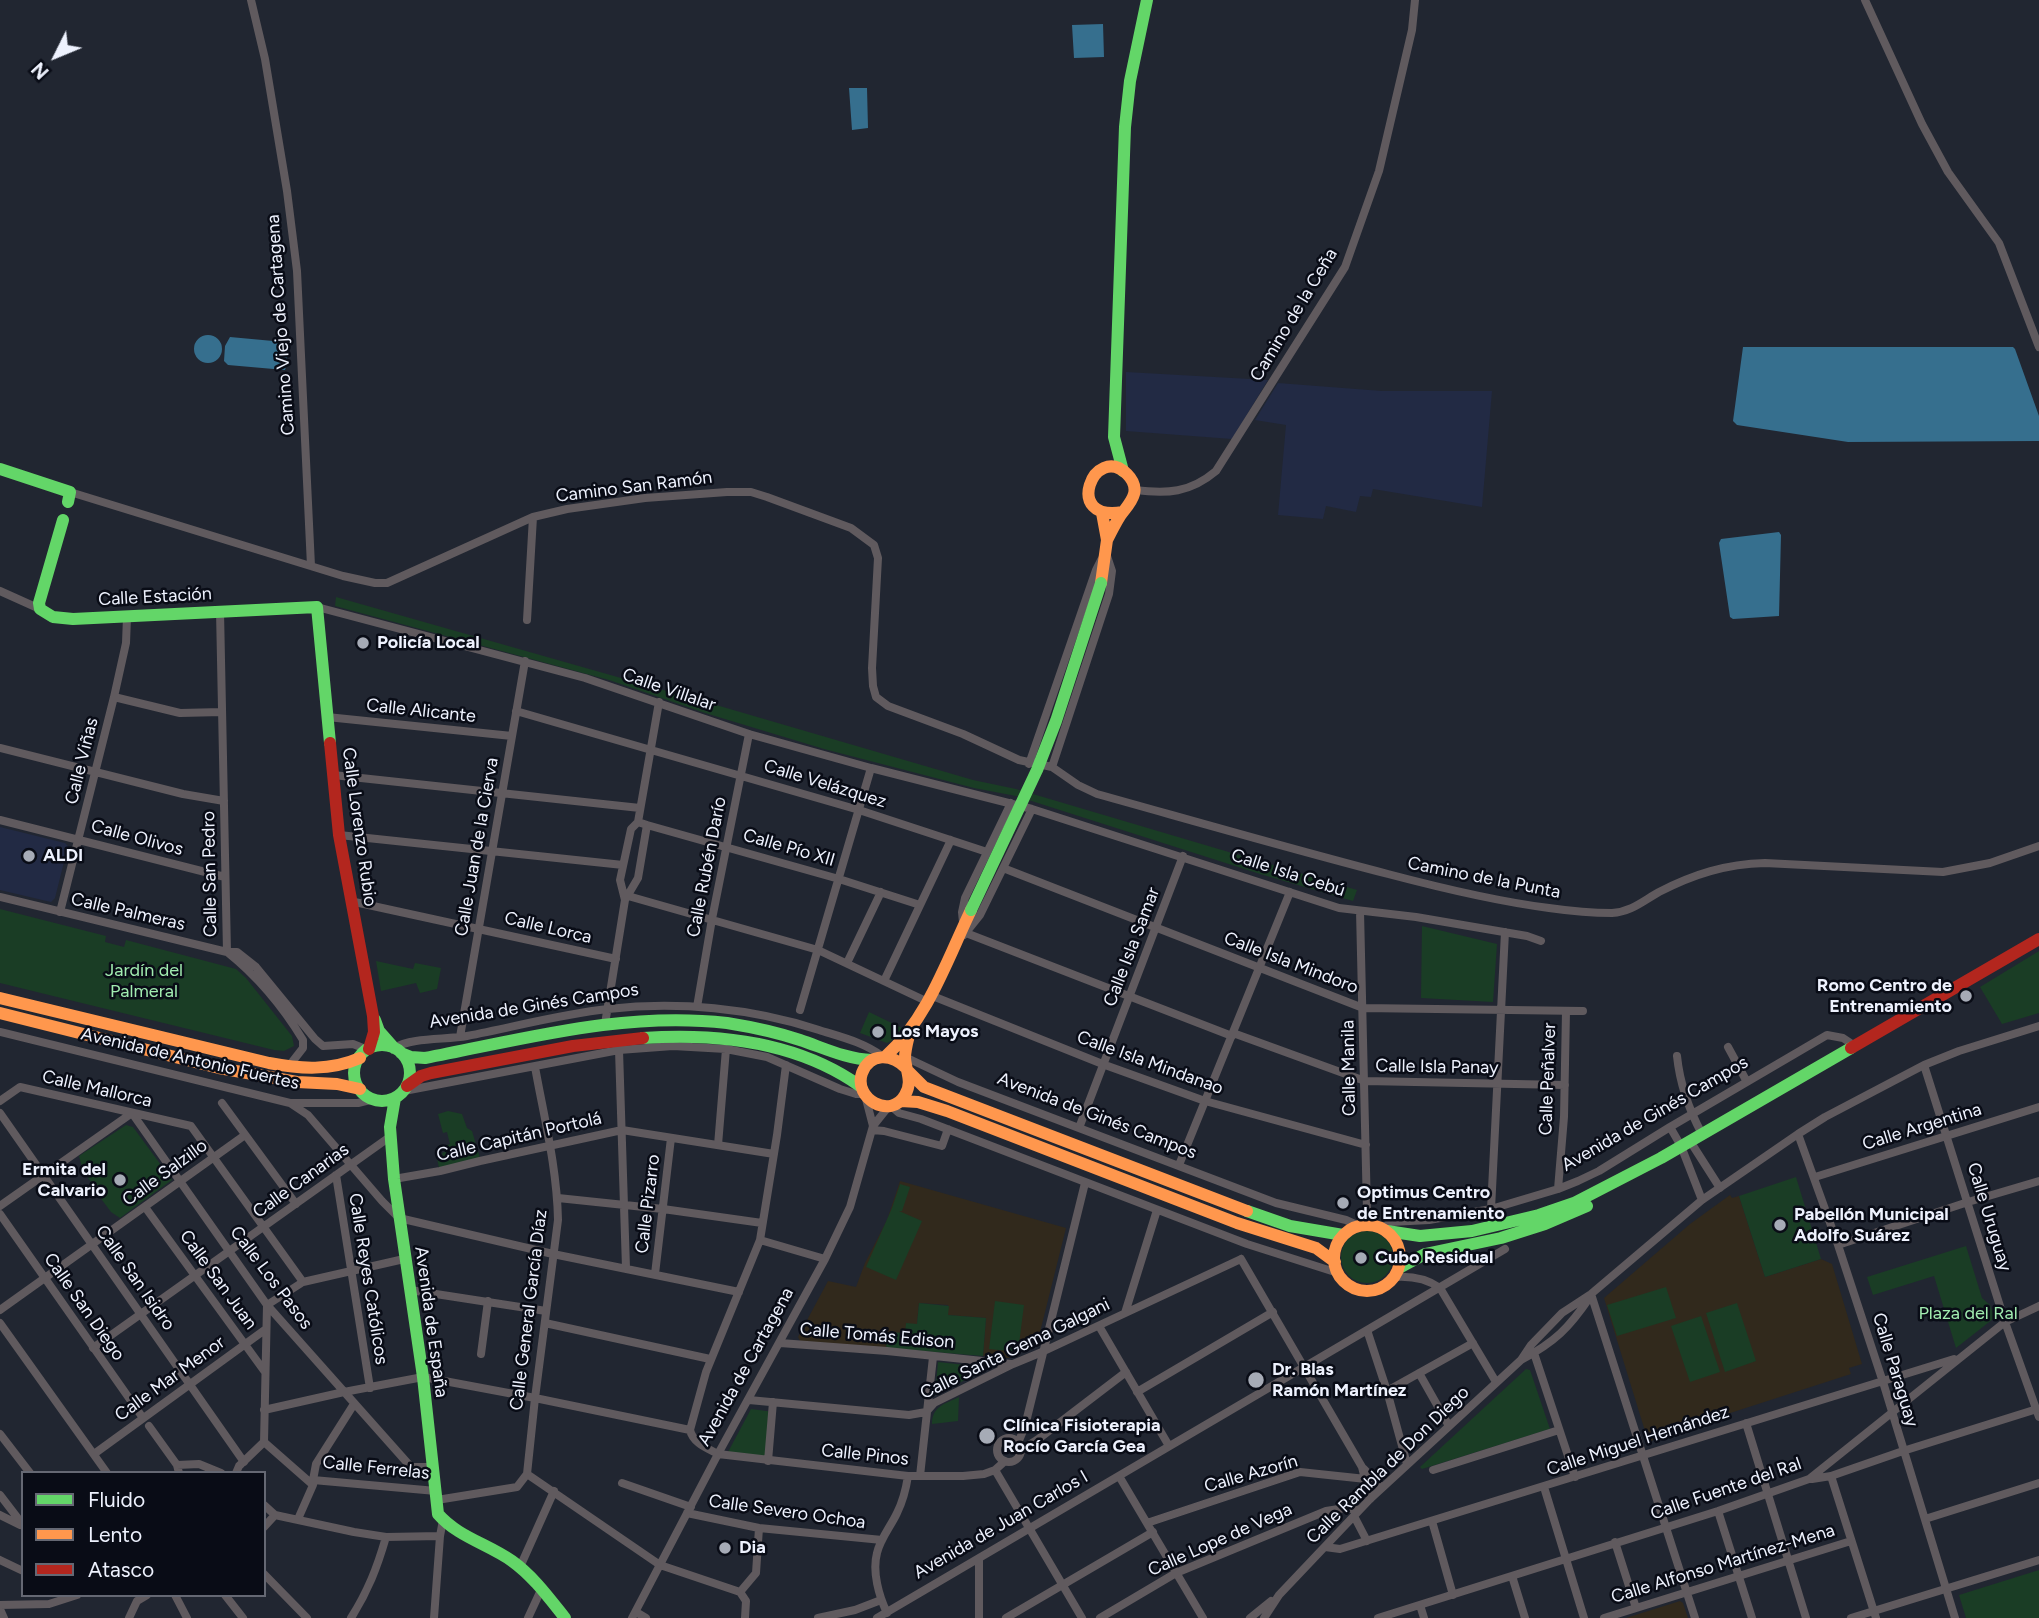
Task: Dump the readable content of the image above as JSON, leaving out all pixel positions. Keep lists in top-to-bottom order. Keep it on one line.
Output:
{"streets":{"main road":["Calle Estación","Calle Lorenzo Rubio","Avenida de Ginés Campos","Avenida de Antonio Fuertes","Avenida de España"],"street":["Camino de la Ceña","Camino Viejo de Cartagena","Camino San Ramón","Calle Villalar","Calle Alicante","Calle Viñas","Calle Velázquez","Calle Olivos","Calle Juan de la Cierva","Calle Pío XII","Calle Rubén Darío","Calle Isla Cebú","Calle San Pedro","Camino de la Punta","Calle Palmeras","Calle Lorca","Calle Isla Samar","Calle Isla Mindoro","Calle Isla Mindanao","Calle Isla Panay","Calle Manila","Calle Peñalver","Calle Mallorca","Calle Argentina","Calle Capitán Portolá","Calle Salzillo","Calle Canarias","Calle Pizarro","Calle Uruguay","Calle San Isidro","Calle Los Pasos","Calle Reyes Católicos","Calle San Juan","Calle San Diego","Calle General García Díaz","Calle Tomás Edison","Calle Santa Gema Galgani","Avenida de Cartagena","Calle Paraguay","Calle Mar Menor","Calle Miguel Hernández","Calle Pinos","Calle Rambla de Don Diego","Calle Ferrelas","Calle Azorín","Calle Fuente del Ral","Calle Severo Ochoa","Avenida de Juan Carlos I","Calle Lope de Vega","Calle Alfonso Martínez-Mena"]},"crossings":[["Camino Viejo de Cartagena","Camino San Ramón"],["Camino San Ramón","Camino de la Punta"],["Calle Estación","Calle Villalar"],["Calle Estación","Calle Viñas"],["Calle Estación","Calle Lorenzo Rubio"],["Calle Estación","Calle San Pedro"],["Calle Villalar","Calle Lorenzo Rubio"],["Calle Villalar","Calle Juan de la Cierva"],["Calle Villalar","Calle Rubén Darío"],["Calle Villalar","Calle Isla Cebú"],["Calle Alicante","Calle Lorenzo Rubio"],["Calle Alicante","Calle Juan de la Cierva"],["Calle Viñas","Calle Olivos"],["Calle Viñas","Calle Palmeras"],["Calle Velázquez","Calle Rubén Darío"],["Calle Lorenzo Rubio","Calle San Pedro"],["Calle Lorenzo Rubio","Calle Lorca"],["Calle Lorenzo Rubio","Avenida de Ginés Campos"],["Calle Lorenzo Rubio","Avenida de Antonio Fuertes"],["Calle Olivos","Calle San Pedro"],["Calle Juan de la Cierva","Calle Lorca"],["Calle Juan de la Cierva","Avenida de Ginés Campos"],["Calle Pío XII","Calle Rubén Darío"],["Calle Rubén Darío","Avenida de Ginés Campos"],["Calle Rubén Darío","Calle Isla Mindanao"],["Calle Isla Cebú","Calle Isla Samar"],["Calle Isla Cebú","Calle Manila"],["Calle San Pedro","Calle Palmeras"],["Calle San Pedro","Avenida de Ginés Campos"],["Calle San Pedro","Avenida de Antonio Fuertes"],["Calle Palmeras","Avenida de Antonio Fuertes"],["Calle Isla Samar","Calle Isla Mindoro"],["Calle Isla Samar","Avenida de Ginés Campos"],["Calle Isla Samar","Calle Isla Mindanao"],["Calle Isla Samar","Calle Isla Panay"],["Calle Isla Mindoro","Calle Manila"],["Calle Isla Mindoro","Calle Peñalver"],["Avenida de Ginés Campos","Avenida de Antonio Fuertes"],["Avenida de Ginés Campos","Calle Manila"],["Avenida de Ginés Campos","Calle Peñalver"],["Avenida de Ginés Campos","Avenida de Cartagena"],["Calle Isla Mindanao","Calle Manila"],["Calle Isla Panay","Calle Manila"],["Calle Isla Panay","Calle Peñalver"],["Calle Mallorca","Calle Salzillo"],["Calle Mallorca","Calle Los Pasos"],["Calle Argentina","Calle Uruguay"],["Calle Argentina","Calle Paraguay"],["Calle Capitán Portolá","Calle Pizarro"],["Calle Capitán Portolá","Calle General García Díaz"],["Calle Capitán Portolá","Avenida de España"],["Calle Salzillo","Calle San Isidro"],["Calle Salzillo","Calle Los Pasos"],["Calle Salzillo","Calle San Juan"],["Calle Salzillo","Calle San Diego"],["Calle Canarias","Calle San Isidro"],["Calle Canarias","Calle Los Pasos"],["Calle Canarias","Calle Reyes Católicos"],["Calle Canarias","Calle San Juan"],["Calle Canarias","Calle San Diego"],["Calle Canarias","Avenida de España"],["Calle Uruguay","Calle Rambla de Don Diego"],["Calle Uruguay","Calle Fuente del Ral"],["Calle San Isidro","Calle Mar Menor"],["Calle Los Pasos","Calle San Juan"],["Calle Los Pasos","Avenida de España"],["Calle Los Pasos","Calle Ferrelas"],["Calle San Juan","Calle Mar Menor"],["Calle San Diego","Calle Mar Menor"],["Avenida de España","Calle Ferrelas"],["Calle Tomás Edison","Calle Santa Gema Galgani"],["Calle Tomás Edison","Avenida de Cartagena"],["Calle Santa Gema Galgani","Avenida de Cartagena"],["Avenida de Cartagena","Calle Pinos"],["Avenida de Cartagena","Calle Severo Ochoa"],["Calle Paraguay","Calle Miguel Hernández"],["Calle Paraguay","Calle Rambla de Don Diego"],["Calle Paraguay","Calle Fuente del Ral"],["Calle Miguel Hernández","Calle Rambla de Don Diego"],["Calle Miguel Hernández","Calle Fuente del Ral"],["Calle Rambla de Don Diego","Calle Lope de Vega"]],"parks":["Jardín del Palmeral","Plaza del Ral"],"places":["Policía Local","ALDI","Romo Centro de Entrenamiento","Los Mayos","Ermita del Calvario","Optimus Centro de Entrenamiento","Pabellón Municipal Adolfo Suárez","Cubo Residual","Dr. Blas Ramón Martínez","Clínica Fisioterapia Rocío García Gea","Dia"],"legend":["Fluido","Lento","Atasco"],"north":"bottom left"}
